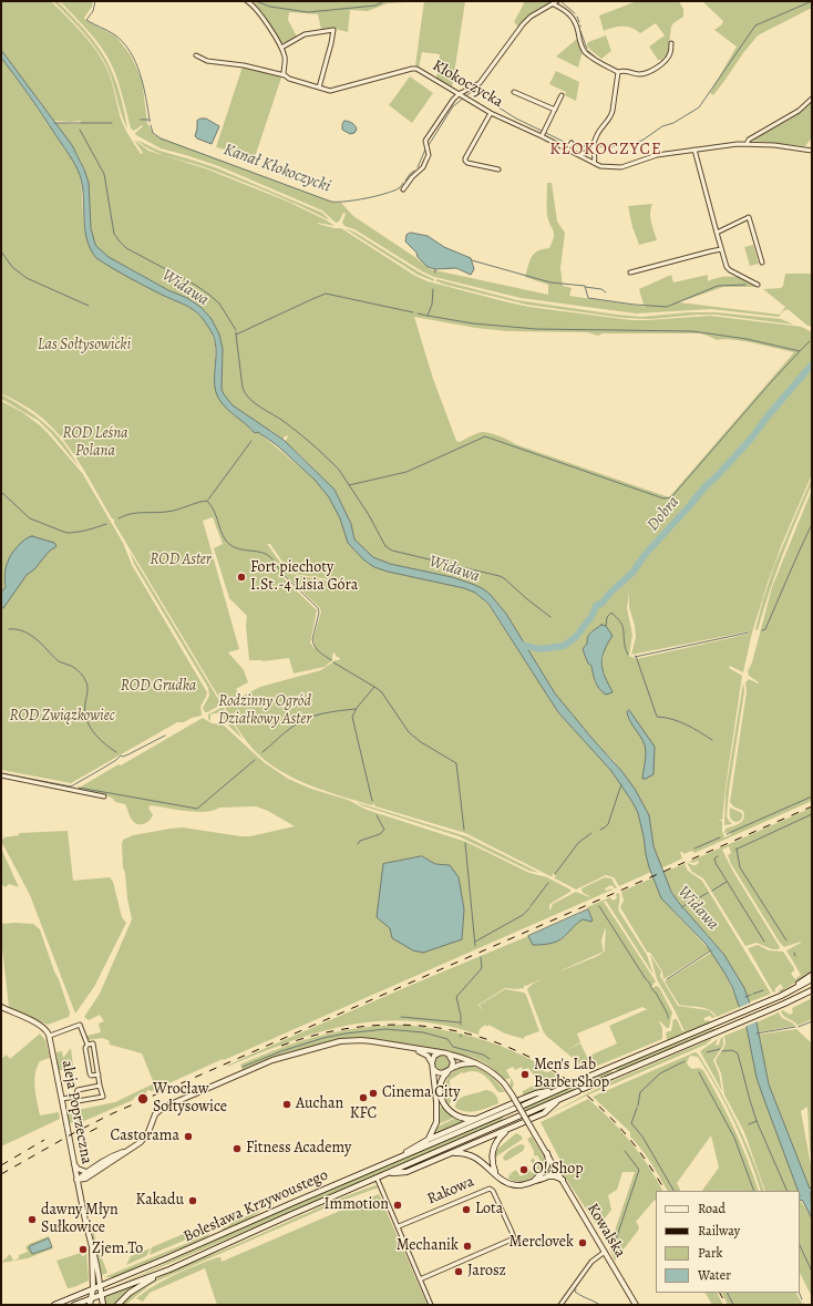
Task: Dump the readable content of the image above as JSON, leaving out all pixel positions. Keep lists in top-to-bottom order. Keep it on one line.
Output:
{"streets":{"main road":["Bolesława Krzywoustego"],"street":["Kłokoczycka","aleja Poprzeczna","Rakowa","Kowalska"]},"crossings":[["aleja Poprzeczna","Bolesława Krzywoustego"]],"districts":["KŁOKOCZYCE"],"water":["Kanał Kłokoczycki","Widawa","Dobra"],"parks":["Las Sołtysowicki","ROD Leśna Polana","ROD Aster","ROD Grudka","Rodzinny Ogród Działkowy Aster","ROD Związkowiec"],"places":["Fort piechoty I.St.-4 Lisia Góra","Men's Lab BarberShop","Cinema City","KFC","Wrocław Sołtysowice","Auchan","Castorama","Fitness Academy","O! Shop","Kakadu","Immotion","Lota","dawny Młyn Sułkowice","Merclovek","Mechanik","Zjem.To","Jarosz"],"legend":["Road","Railway","Park","Water"]}
